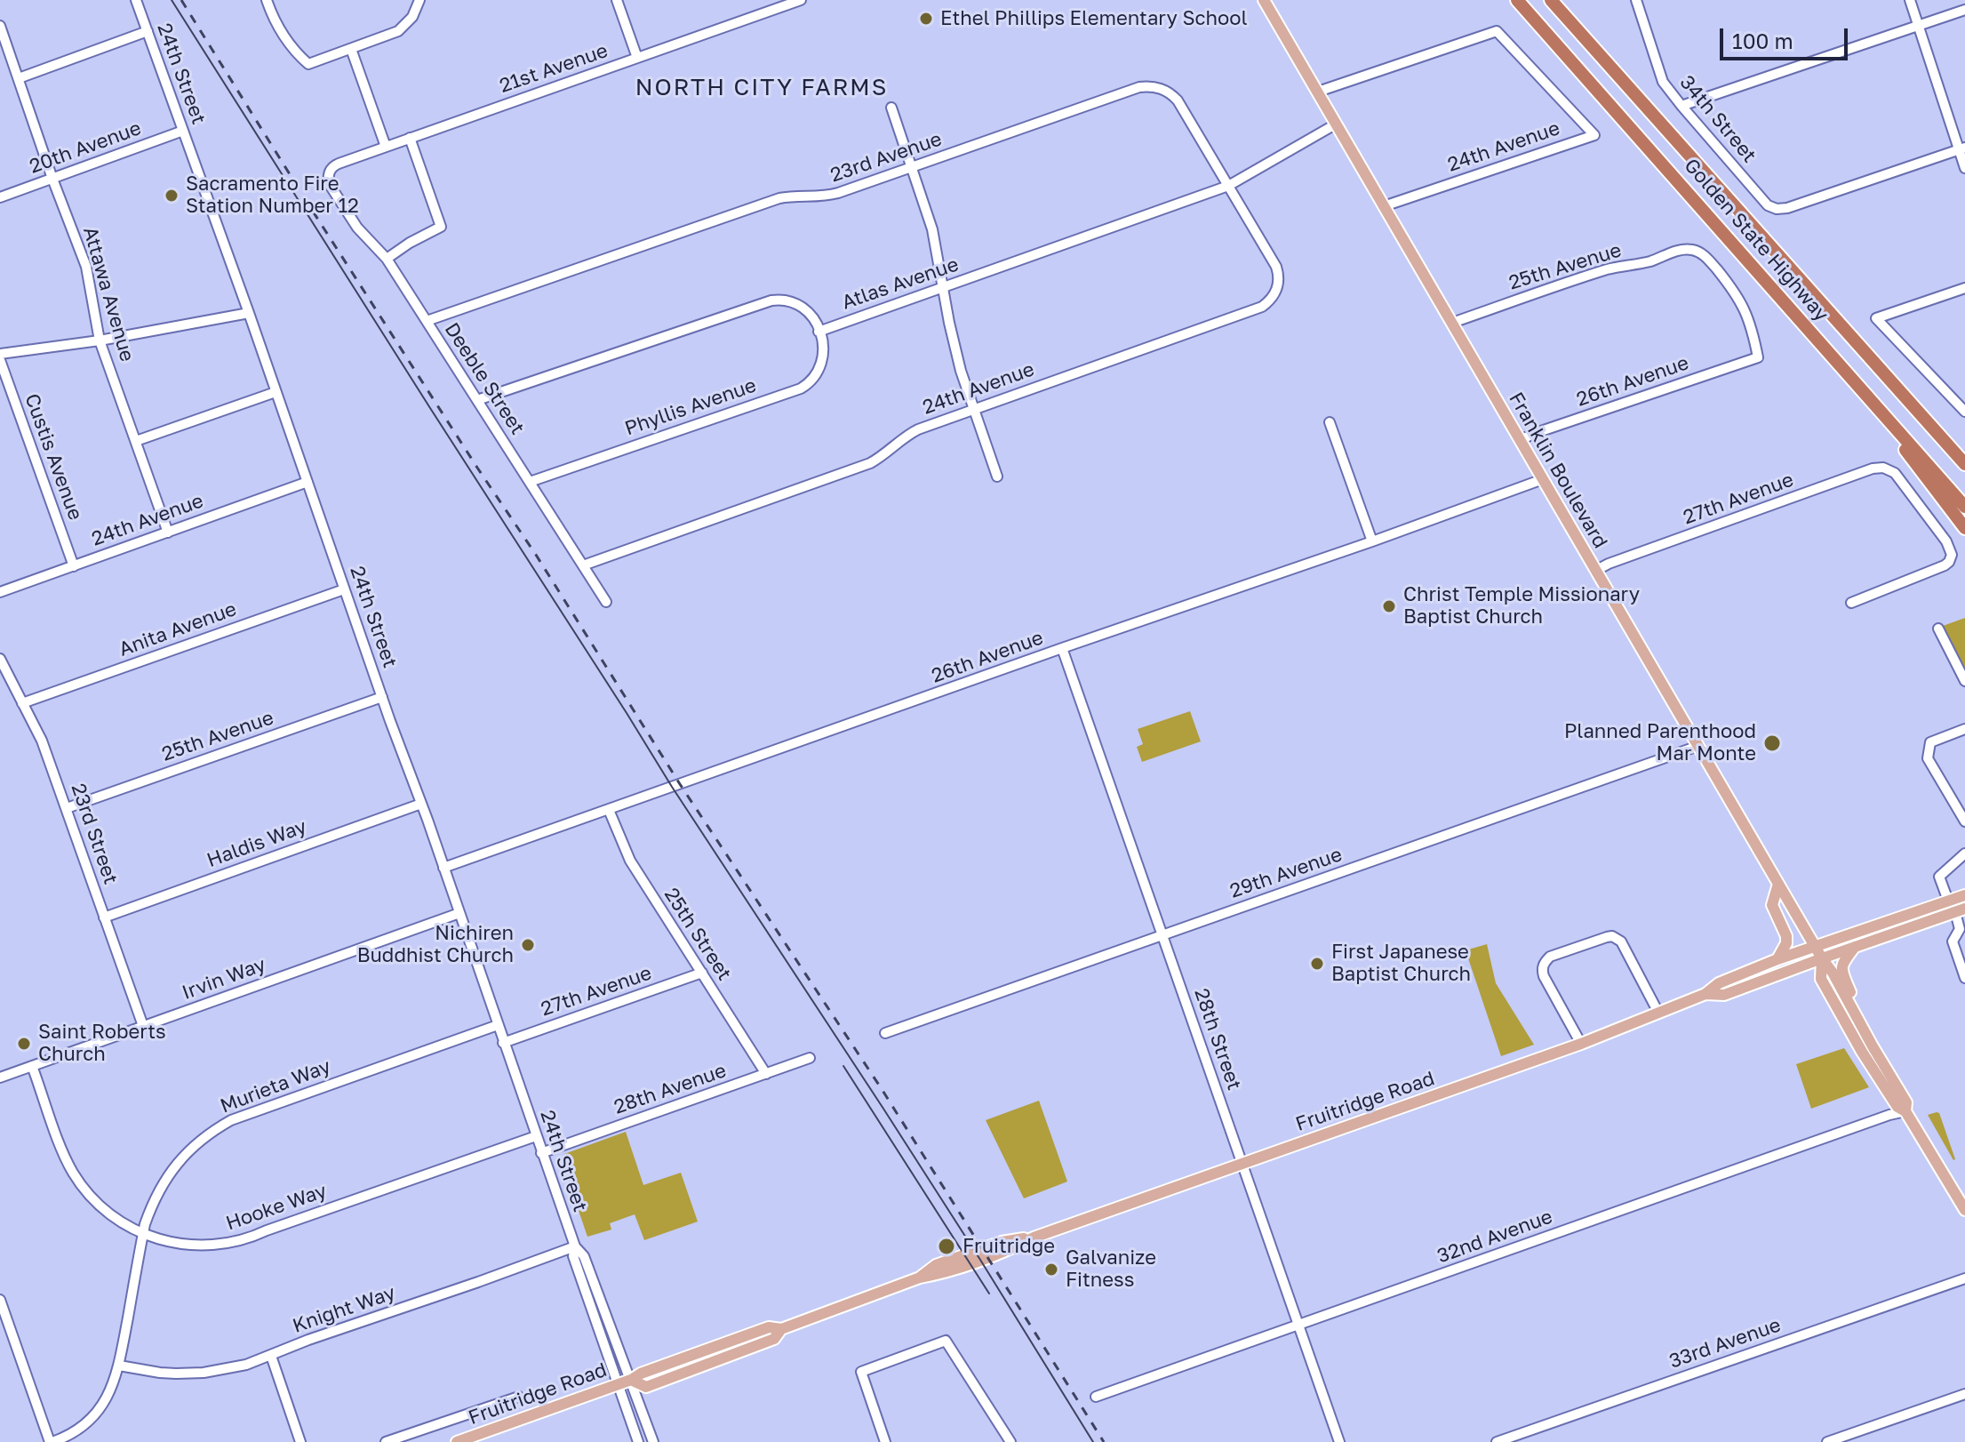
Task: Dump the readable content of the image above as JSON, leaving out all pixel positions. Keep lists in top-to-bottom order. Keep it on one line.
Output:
{"streets":{"highway":["Golden State Highway"],"main road":["Franklin Boulevard","Fruitridge Road"],"street":["21st Avenue","24th Street","34th Street","24th Avenue","20th Avenue","23rd Avenue","25th Avenue","Atlas Avenue","Attawa Avenue","Deeble Street","26th Avenue","Phyllis Avenue","Custis Avenue","27th Avenue","Anita Avenue","23rd Street","Haldis Way","29th Avenue","25th Street","Irvin Way","28th Street","Murieta Way","28th Avenue","Hooke Way","32nd Avenue","Knight Way","33rd Avenue"]},"crossings":[["21st Avenue","Deeble Street"],["24th Street","24th Avenue"],["24th Street","20th Avenue"],["24th Street","25th Avenue"],["24th Street","26th Avenue"],["24th Street","27th Avenue"],["24th Street","Anita Avenue"],["24th Street","Haldis Way"],["24th Street","Irvin Way"],["24th Street","Murieta Way"],["24th Street","28th Avenue"],["24th Street","Fruitridge Road"],["24th Street","Hooke Way"],["24th Street","Knight Way"],["24th Avenue","23rd Avenue"],["24th Avenue","Atlas Avenue"],["24th Avenue","Attawa Avenue"],["24th Avenue","Deeble Street"],["24th Avenue","Custis Avenue"],["24th Avenue","Franklin Boulevard"],["20th Avenue","Attawa Avenue"],["23rd Avenue","Atlas Avenue"],["23rd Avenue","Deeble Street"],["25th Avenue","26th Avenue"],["25th Avenue","Franklin Boulevard"],["25th Avenue","23rd Street"],["Atlas Avenue","Phyllis Avenue"],["Atlas Avenue","Franklin Boulevard"],["Deeble Street","Phyllis Avenue"],["26th Avenue","Franklin Boulevard"],["26th Avenue","25th Street"],["26th Avenue","28th Street"],["Franklin Boulevard","27th Avenue"],["Franklin Boulevard","29th Avenue"],["Franklin Boulevard","Fruitridge Road"],["Franklin Boulevard","32nd Avenue"],["27th Avenue","25th Street"],["Anita Avenue","23rd Street"],["23rd Street","Haldis Way"],["23rd Street","Irvin Way"],["29th Avenue","28th Street"],["25th Street","28th Avenue"],["Irvin Way","Hooke Way"],["28th Street","Fruitridge Road"],["28th Street","32nd Avenue"],["Murieta Way","Hooke Way"],["Murieta Way","Knight Way"]],"districts":["NORTH CITY FARMS"],"places":["Ethel Phillips Elementary School","Sacramento Fire Station Number 12","Christ Temple Missionary Baptist Church","Planned Parenthood Mar Monte","Nichiren Buddhist Church","First Japanese Baptist Church","Saint Roberts Church","Fruitridge","Galvanize Fitness"],"scale_bar":"100 m"}
